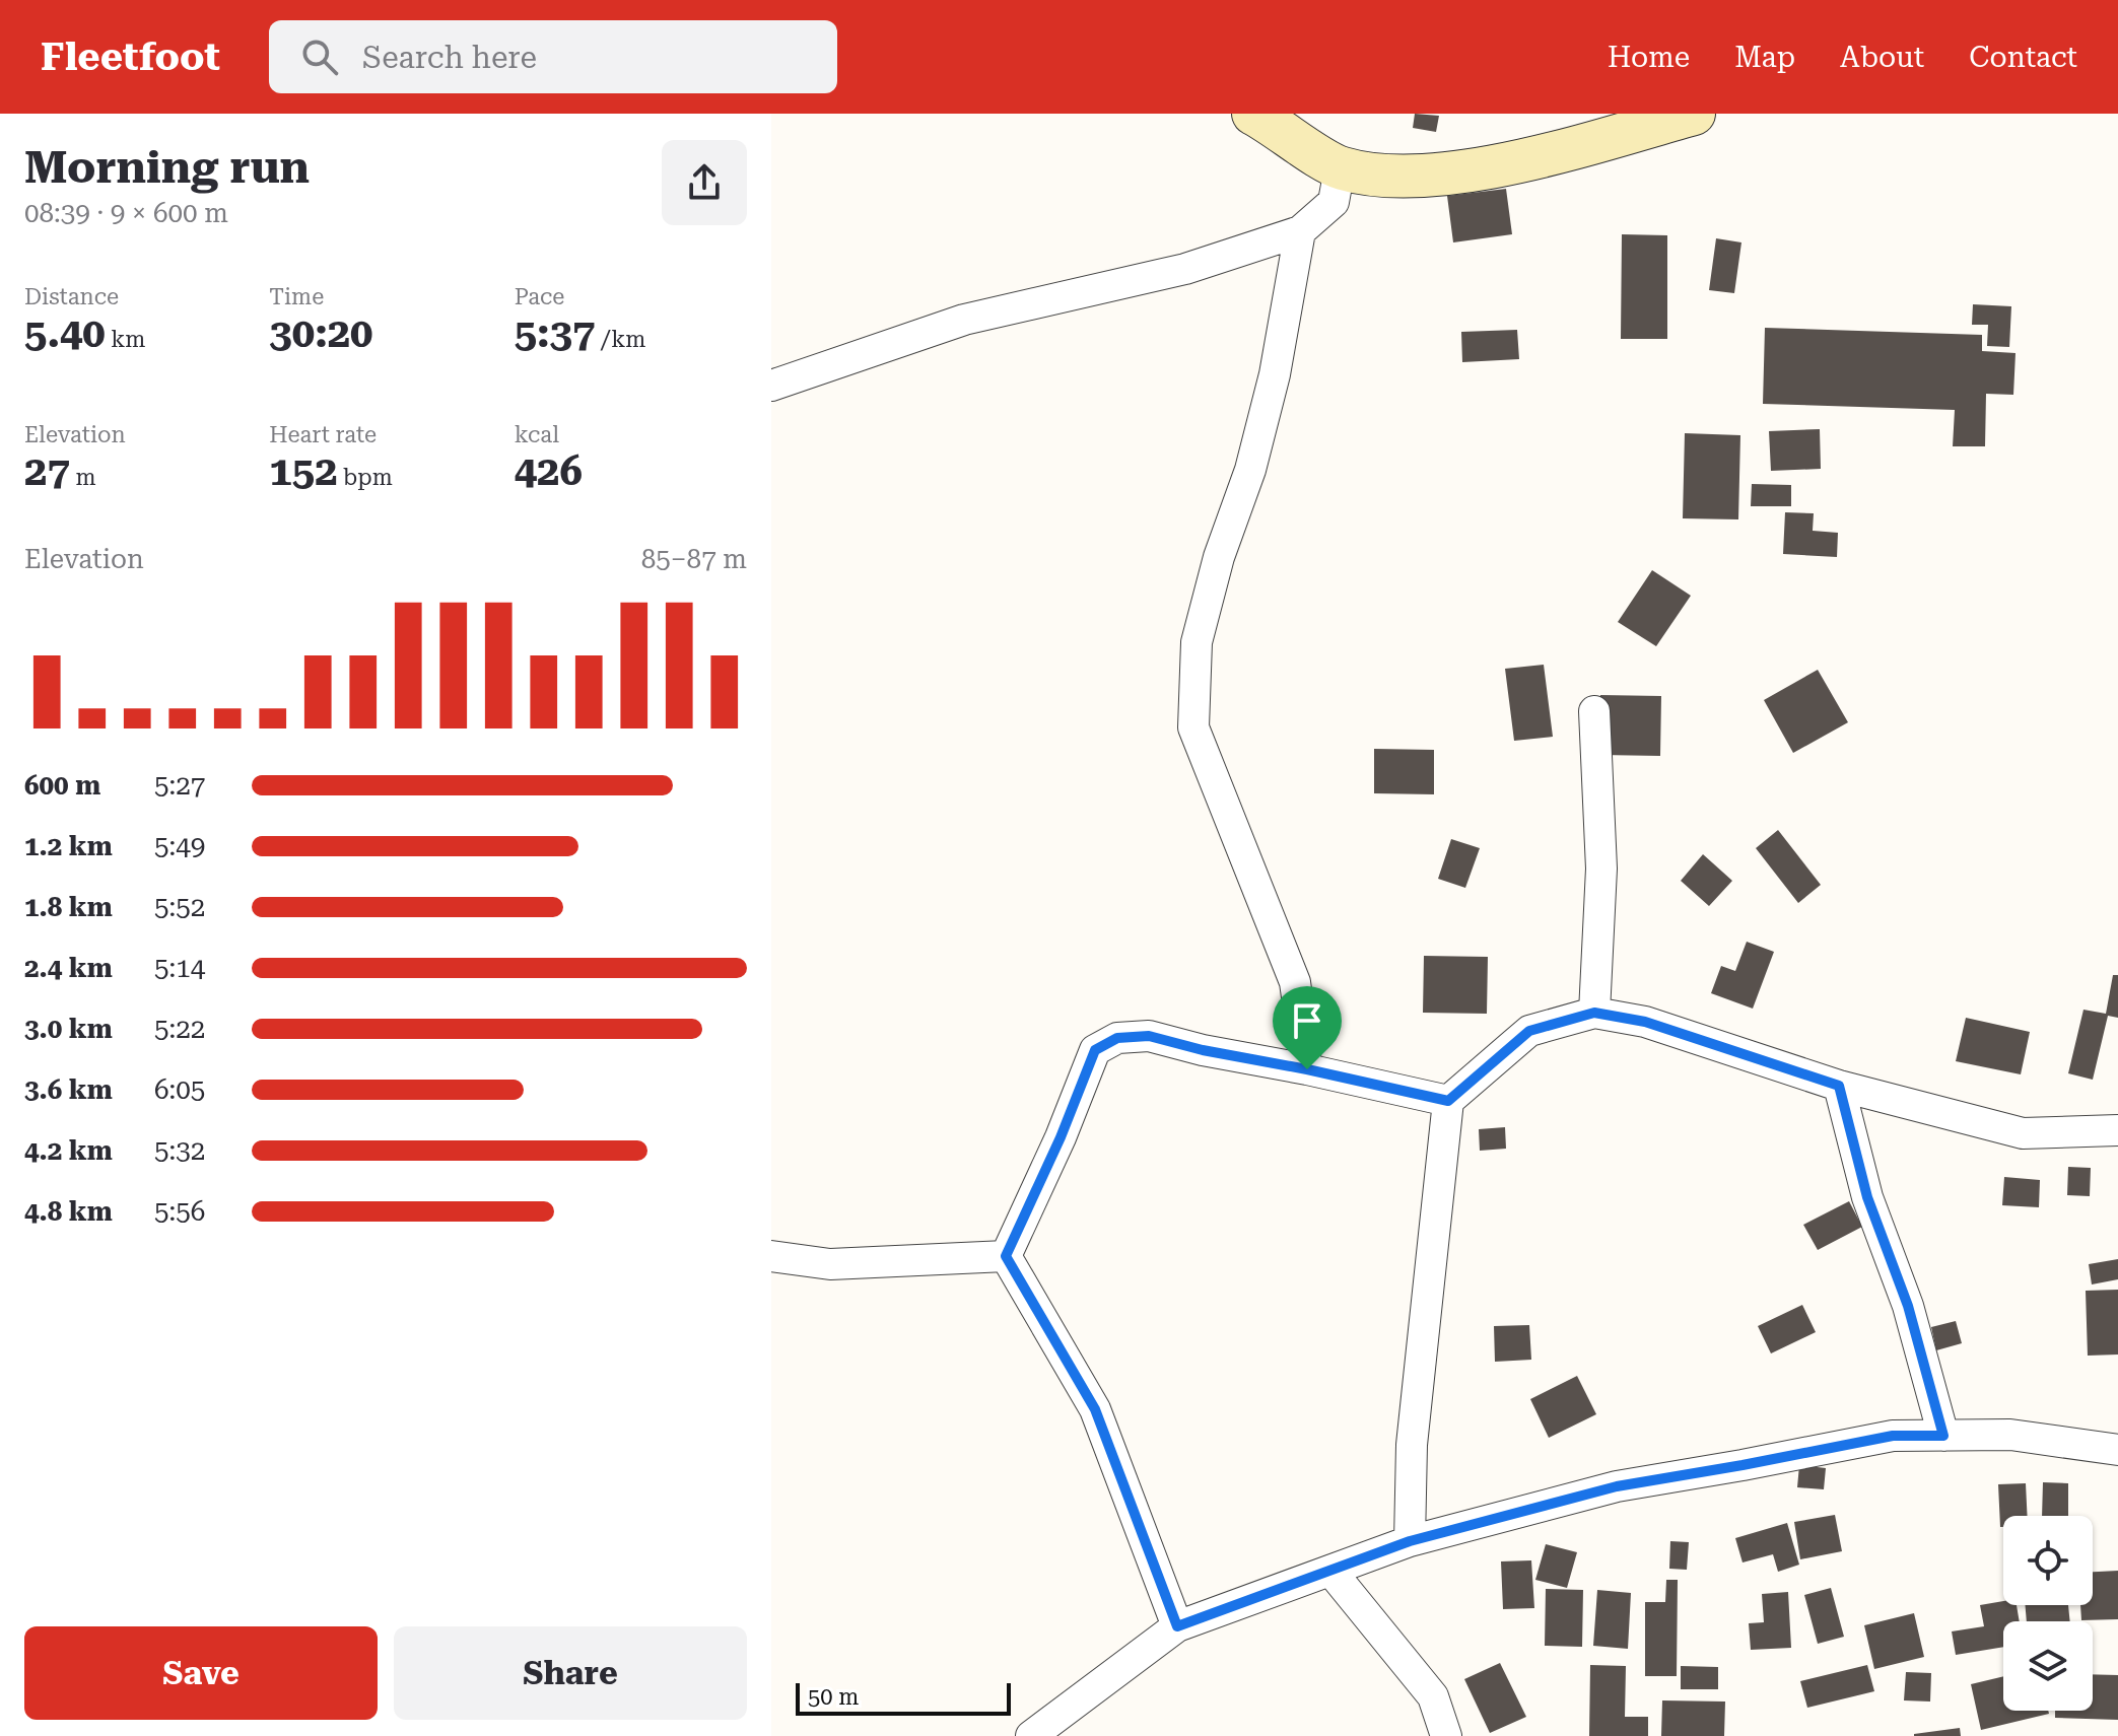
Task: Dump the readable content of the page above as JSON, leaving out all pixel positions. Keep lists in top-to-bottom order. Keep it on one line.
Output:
{"scale_bar":"50 m","page":{"header":"Fleetfoot","search":"Search here","nav":["Home","Map","About","Contact"],"heading":["Morning run","08:39 · 9 × 600 m"],"stats":[["Distance","5.40 km"],["Time","30:20"],["Pace","5:37 /km"],["Elevation","27 m"],["Heart rate","152 bpm"],["kcal","426"]],"chart":["Elevation","85–87 m"],"list":[{"name":"600 m","note":"5:27"},{"name":"1.2 km","note":"5:49"},{"name":"1.8 km","note":"5:52"},{"name":"2.4 km","note":"5:14"},{"name":"3.0 km","note":"5:22"},{"name":"3.6 km","note":"6:05"},{"name":"4.2 km","note":"5:32"},{"name":"4.8 km","note":"5:56"}],"buttons":["Save","Share"],"scale":"50 m"}}
